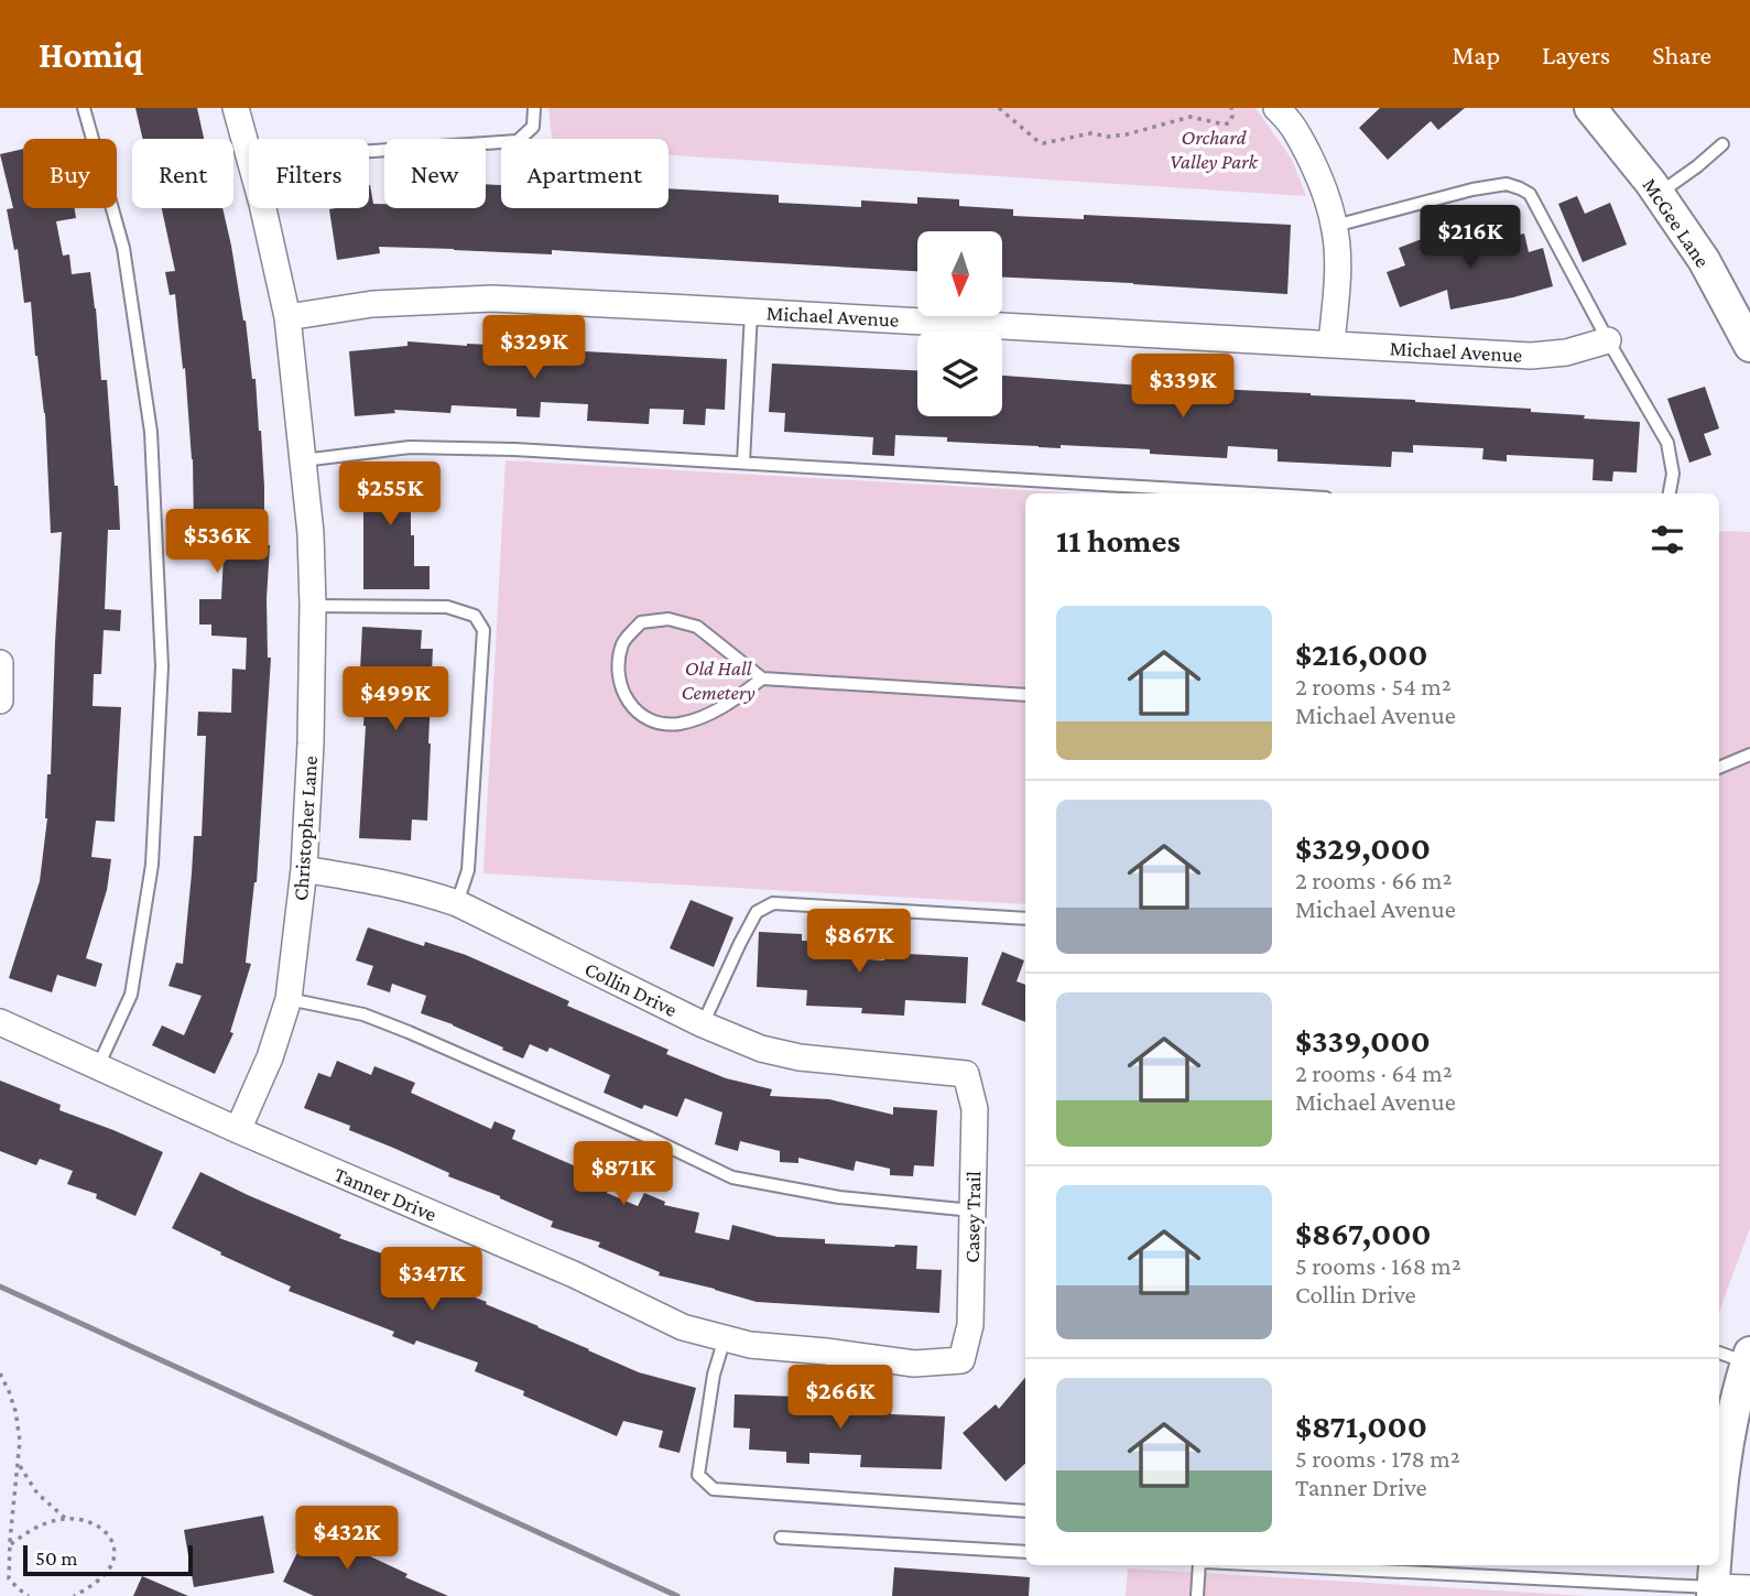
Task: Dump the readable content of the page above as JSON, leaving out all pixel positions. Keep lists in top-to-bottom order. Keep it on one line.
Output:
{"streets":{"street":["McGee Lane","Michael Avenue","Christopher Lane","Collin Drive","Tanner Drive","Casey Trail"]},"crossings":[["Michael Avenue","Christopher Lane"],["Christopher Lane","Collin Drive"],["Christopher Lane","Tanner Drive"],["Collin Drive","Casey Trail"],["Tanner Drive","Casey Trail"]],"parks":["Orchard Valley Park","Old Hall Cemetery"],"scale_bar":"50 m","north":"bottom","page":{"header":"Homiq","nav":["Map","Layers","Share"],"chip":["Buy","Rent","Filters","New","Apartment"],"price":["$216K","$329K","$339K","$255K","$536K","$499K","$867K","$871K","$347K","$266K","$432K"],"heading":"11 homes","list":[{"name":"$216,000","note":"2 rooms · 54 m² · Michael Avenue"},{"name":"$329,000","note":"2 rooms · 66 m² · Michael Avenue"},{"name":"$339,000","note":"2 rooms · 64 m² · Michael Avenue"},{"name":"$867,000","note":"5 rooms · 168 m² · Collin Drive"},{"name":"$871,000","note":"5 rooms · 178 m² · Tanner Drive"}],"scale":"50 m"}}
